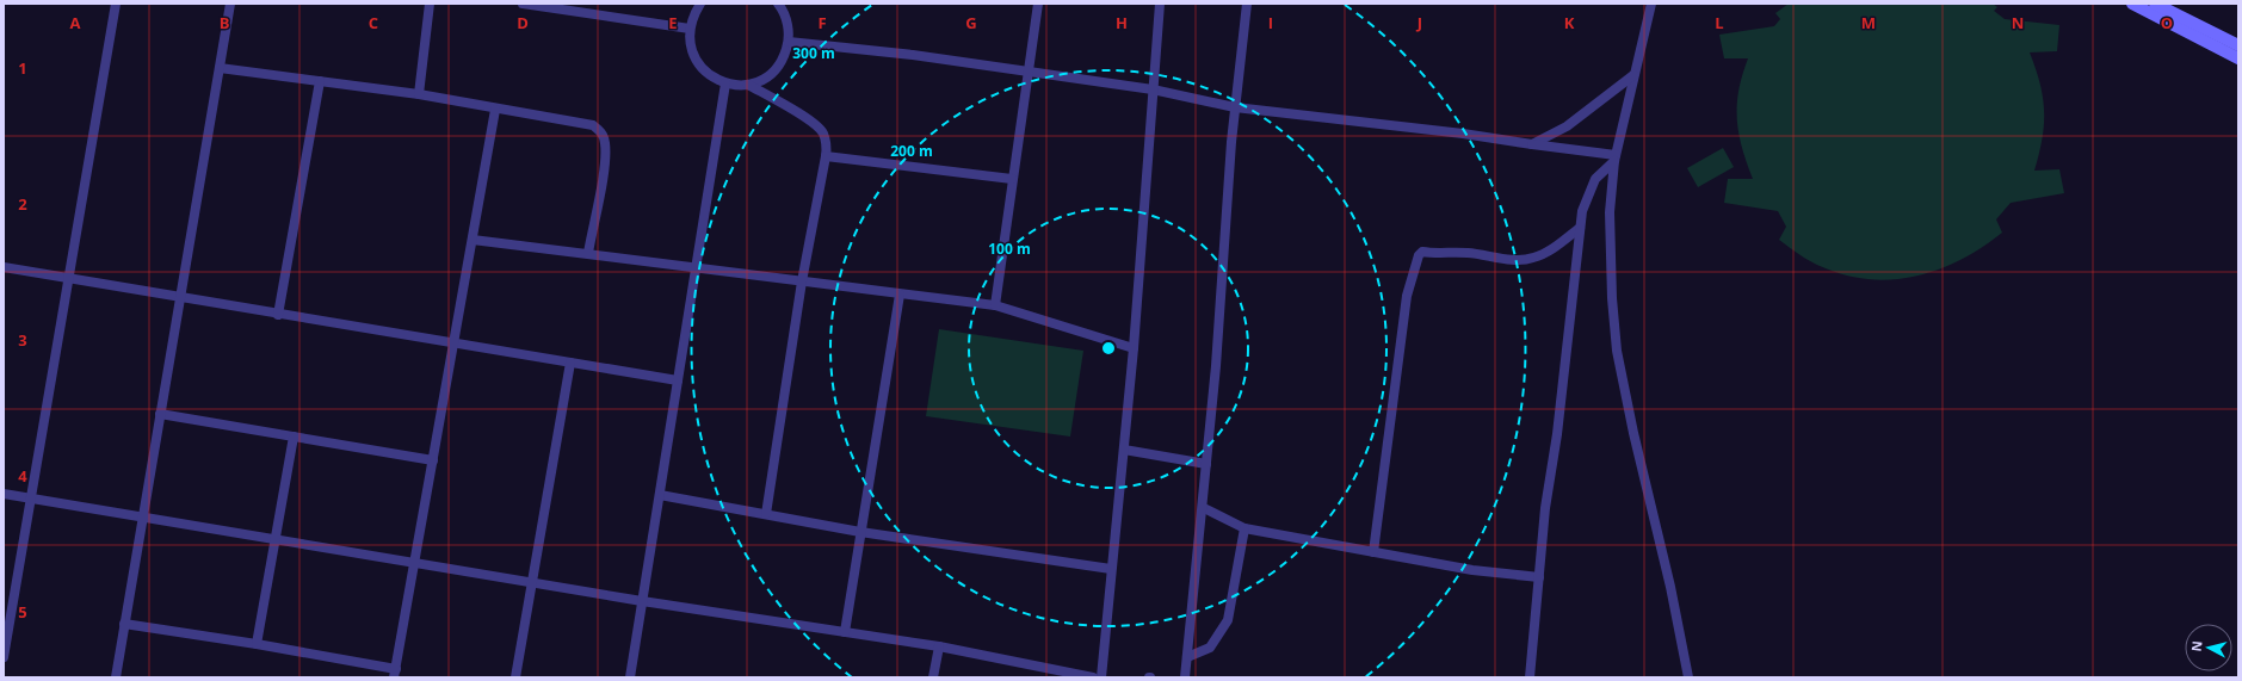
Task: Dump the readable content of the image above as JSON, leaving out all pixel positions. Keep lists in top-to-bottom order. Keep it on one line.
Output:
{"north":"left","grid":{"columns":["A","B","C","D","E","F","G","H","I","J","K","L","M","N","O"],"rows":["1","2","3","4","5"]},"rings":["300 m","200 m","100 m"]}
